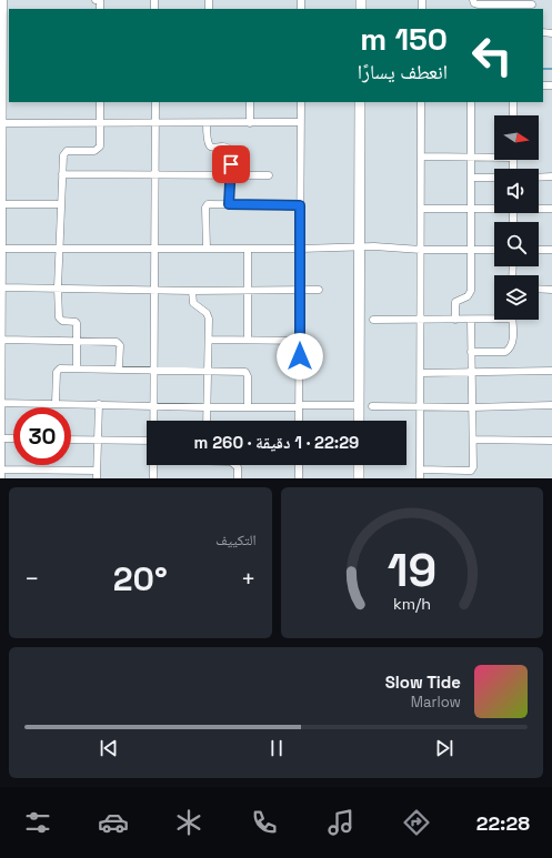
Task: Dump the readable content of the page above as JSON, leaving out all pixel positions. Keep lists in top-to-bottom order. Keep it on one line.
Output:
{"north":"right","page":{"turn":["150 m","انعطف يسارًا"],"limit":"30","trip":"22:29 · 1 دقيقة · 260 m","tile":"التكييف","heat":["−","20°","+"],"song":["Slow Tide","Marlow"],"tabs":"22:28","gauge":["19","km/h"]}}
